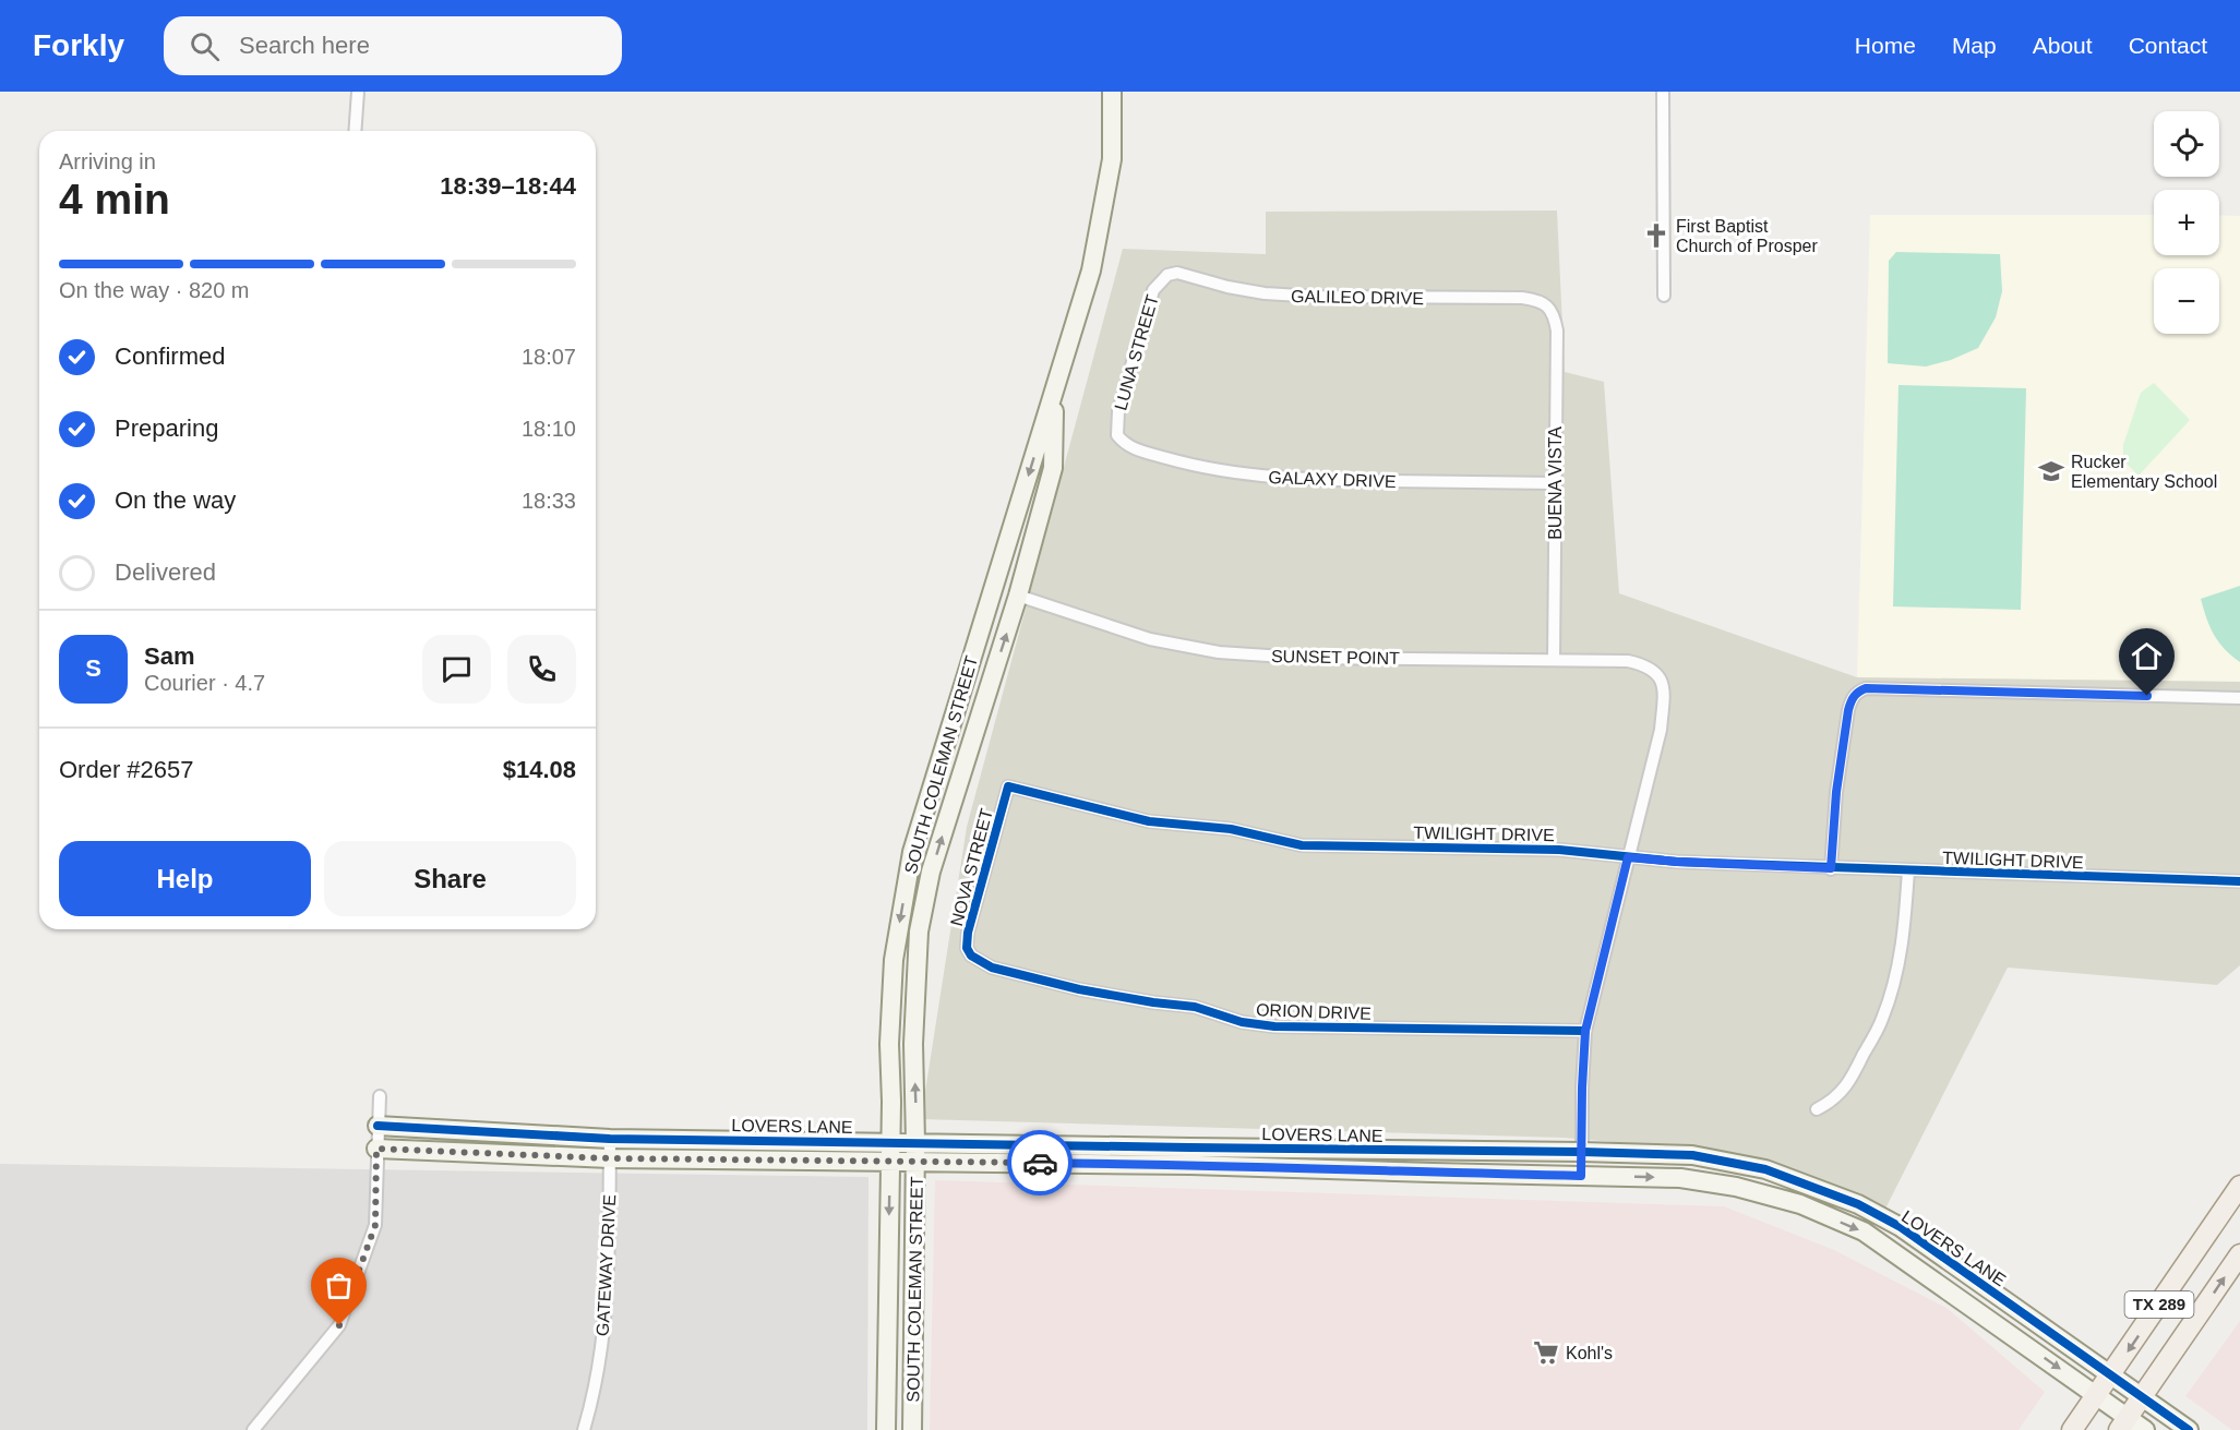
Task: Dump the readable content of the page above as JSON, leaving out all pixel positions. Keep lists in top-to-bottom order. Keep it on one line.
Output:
{"streets":{"main road":["TX 289"],"street":["GALILEO DRIVE","LUNA STREET","GALAXY DRIVE","BUENA VISTA","SUNSET POINT","SOUTH COLEMAN STREET","TWILIGHT DRIVE","NOVA STREET","ORION DRIVE","LOVERS LANE","GATEWAY DRIVE"]},"crossings":[["GALILEO DRIVE","LUNA STREET"],["GALILEO DRIVE","BUENA VISTA"],["LUNA STREET","GALAXY DRIVE"],["GALAXY DRIVE","BUENA VISTA"],["BUENA VISTA","SUNSET POINT"],["SUNSET POINT","SOUTH COLEMAN STREET"],["SUNSET POINT","TWILIGHT DRIVE"],["SOUTH COLEMAN STREET","LOVERS LANE"],["TWILIGHT DRIVE","NOVA STREET"],["NOVA STREET","ORION DRIVE"],["LOVERS LANE","GATEWAY DRIVE"],["LOVERS LANE","TX 289"]],"places":{"church":["First Baptist Church of Prosper"],"school or university":["Rucker Elementary School"],"supermarket":["Kohl's"]},"page":{"header":"Forkly","search":"Search here","nav":["Home","Map","About","Contact"],"map_buttons":["+","−"],"heading":["4 min","Arriving in","18:39–18:44"],"panel":["Sam","Courier · 4.7","Order #2657","$14.08"],"bar":"On the way · 820 m","list":[["Confirmed","18:07"],["Preparing","18:10"],["On the way","18:33"],"Delivered"],"round":"S","buttons":["Help","Share"]}}
